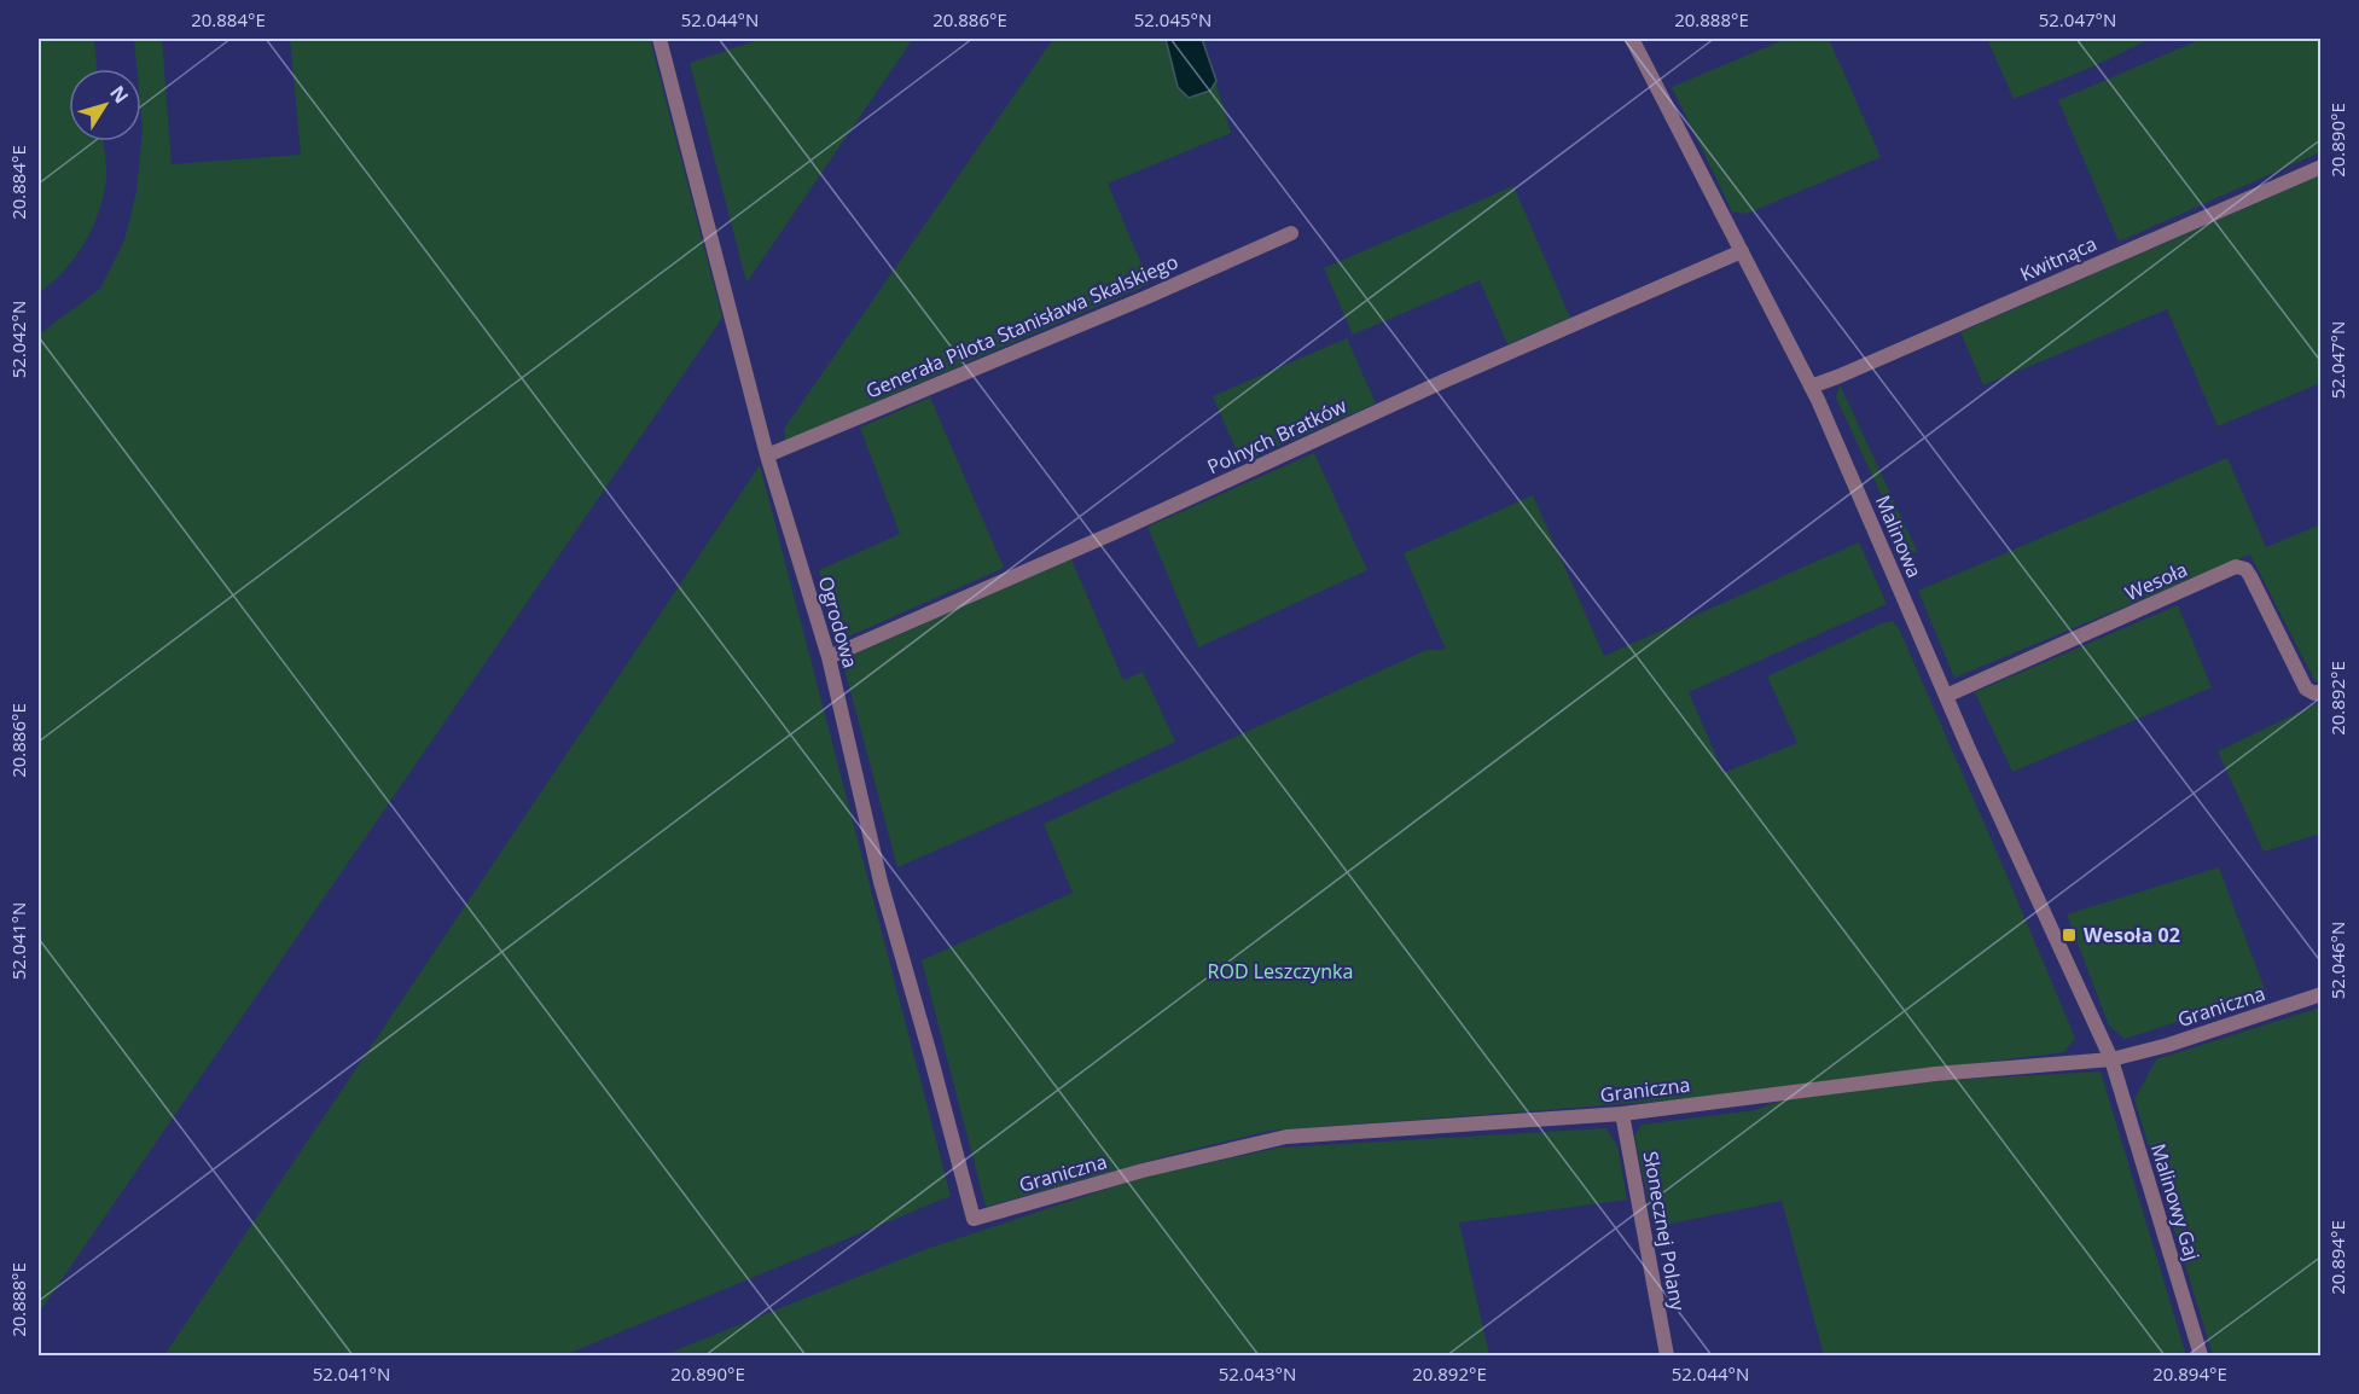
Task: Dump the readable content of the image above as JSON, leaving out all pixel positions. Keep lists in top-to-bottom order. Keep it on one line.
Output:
{"streets":{"street":["Kwitnąca","Generała Pilota Stanisława Skalskiego","Polnych Bratków","Malinowa","Wesoła","Ogrodowa","Graniczna","Malinowy Gaj","Słonecznej Polany"]},"crossings":[["Kwitnąca","Malinowa"],["Generała Pilota Stanisława Skalskiego","Ogrodowa"],["Polnych Bratków","Malinowa"],["Polnych Bratków","Ogrodowa"],["Malinowa","Wesoła"],["Malinowa","Graniczna"],["Malinowa","Malinowy Gaj"],["Ogrodowa","Graniczna"],["Graniczna","Malinowy Gaj"],["Graniczna","Słonecznej Polany"]],"parks":["ROD Leszczynka"],"places":{"transit":["Wesoła 02"]},"north":"top right","coordinates":["20.884°E","52.044°N","20.886°E","52.045°N","20.888°E","52.047°N","20.890°E","52.042°N","20.892°E","52.041°N","52.046°N","20.894°E","52.043°N"]}
